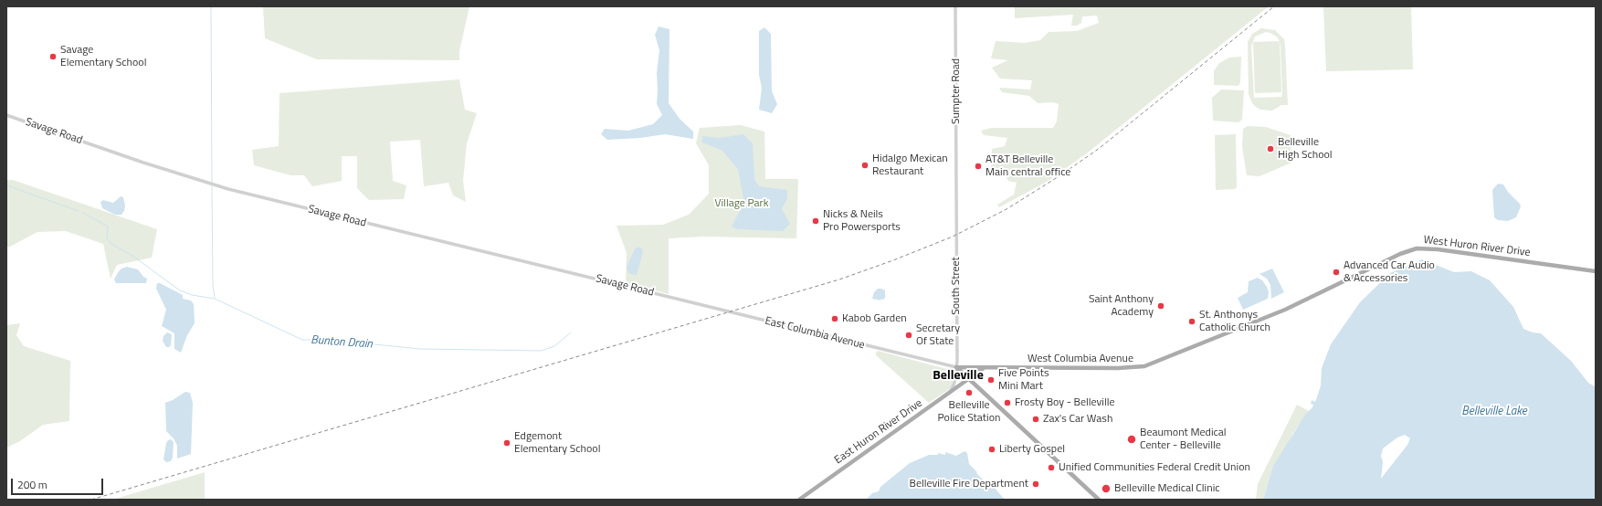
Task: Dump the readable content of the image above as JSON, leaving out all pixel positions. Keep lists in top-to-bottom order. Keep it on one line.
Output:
{"streets":{"main road":["West Huron River Drive","West Columbia Avenue","East Huron River Drive"],"street":["Sumpter Road","Savage Road","South Street","East Columbia Avenue"]},"crossings":[["Sumpter Road","South Street"],["Savage Road","East Columbia Avenue"],["West Huron River Drive","West Columbia Avenue"],["South Street","East Columbia Avenue"],["South Street","West Columbia Avenue"],["South Street","East Huron River Drive"],["East Columbia Avenue","West Columbia Avenue"],["West Columbia Avenue","East Huron River Drive"]],"districts":["Belleville"],"water":["Bunton Drain","Belleville Lake"],"parks":["Village Park"],"places":["Savage Elementary School","Belleville High School","Hidalgo Mexican Restaurant","AT&T Belleville Main central office","Nicks & Neils Pro Powersports","Advanced Car Audio & Accessories","Saint Anthony Academy","Kabob Garden","St. Anthonys Catholic Church","Secretary Of State","Five Points Mini Mart","Belleville Police Station","Frosty Boy - Belleville","Zax's Car Wash","Beaumont Medical Center - Belleville","Edgemont Elementary School","Liberty Gospel","Unified Communities Federal Credit Union","Belleville Fire Department","Belleville Medical Clinic"],"scale_bar":"200 m"}
